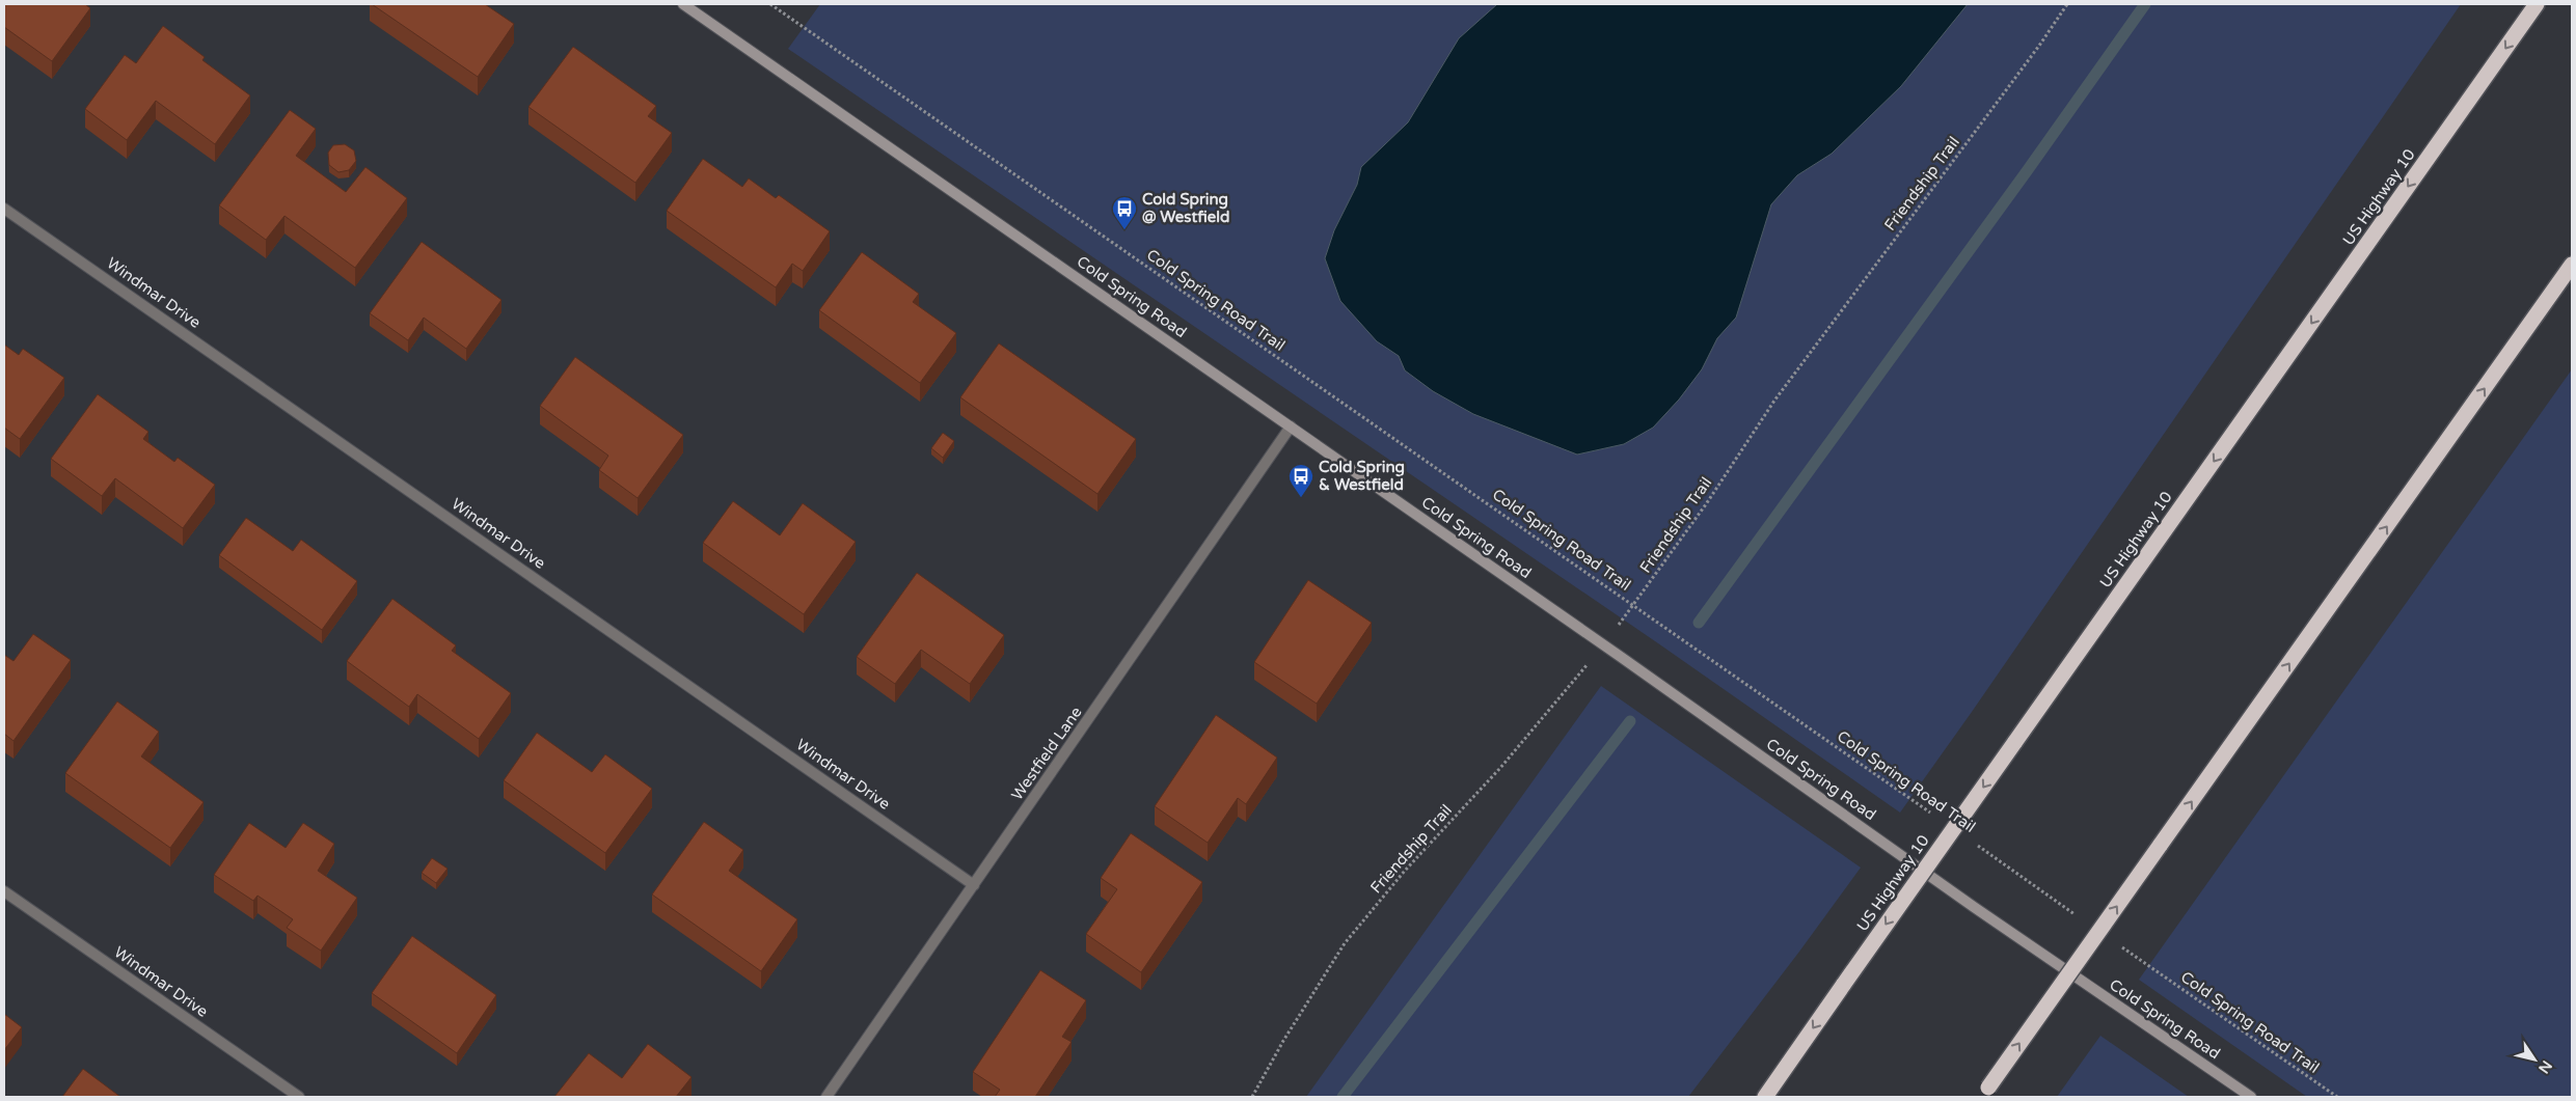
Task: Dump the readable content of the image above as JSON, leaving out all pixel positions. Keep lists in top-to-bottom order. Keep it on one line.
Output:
{"streets":{"highway":["US Highway 10"],"street":["Windmar Drive","Cold Spring Road","Westfield Lane"],"path":["Friendship Trail","Cold Spring Road Trail"]},"crossings":[["Friendship Trail","Cold Spring Road"],["Friendship Trail","Cold Spring Road Trail"],["Windmar Drive","Westfield Lane"],["Cold Spring Road","Westfield Lane"]],"one_way":["US Highway 10"],"places":{"bus stop":["Cold Spring @ Westfield","Cold Spring & Westfield"]},"north":"bottom right"}
